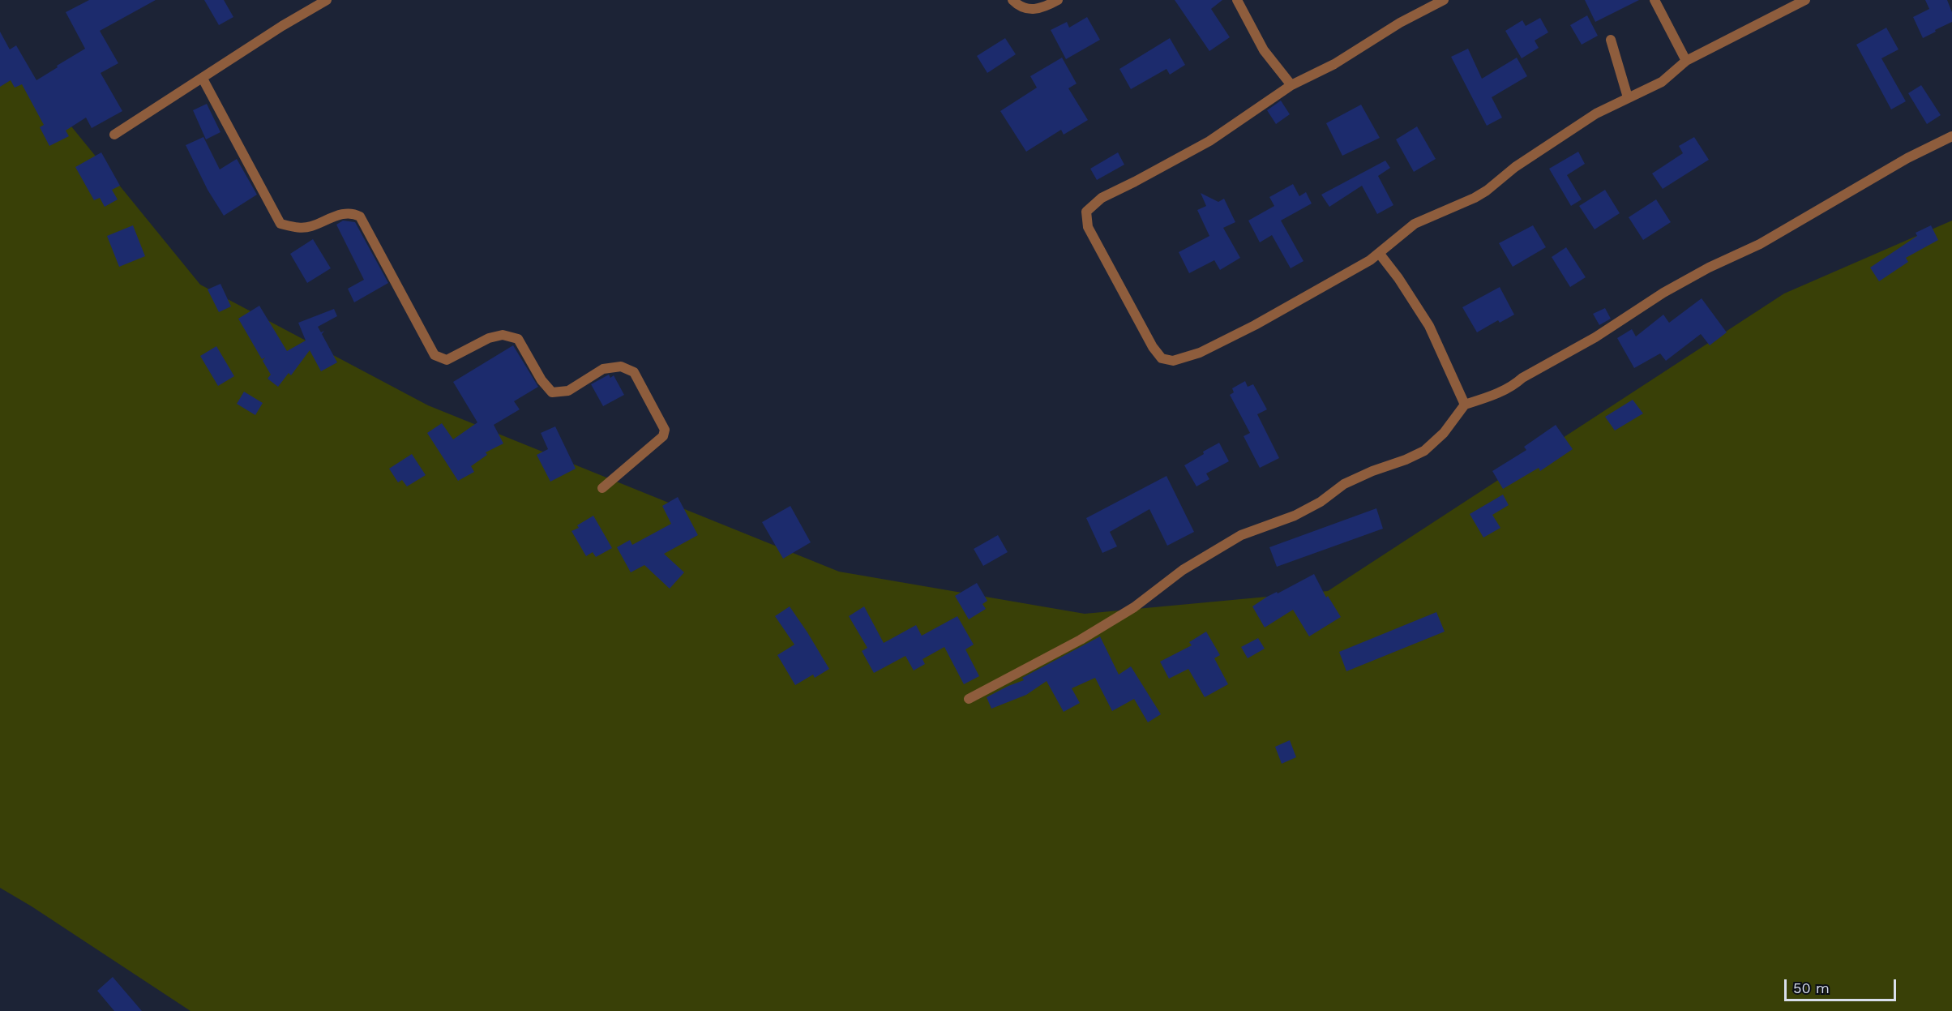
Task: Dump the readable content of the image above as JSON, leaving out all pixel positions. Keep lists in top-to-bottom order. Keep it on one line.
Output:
{"scale_bar":"50 m"}
